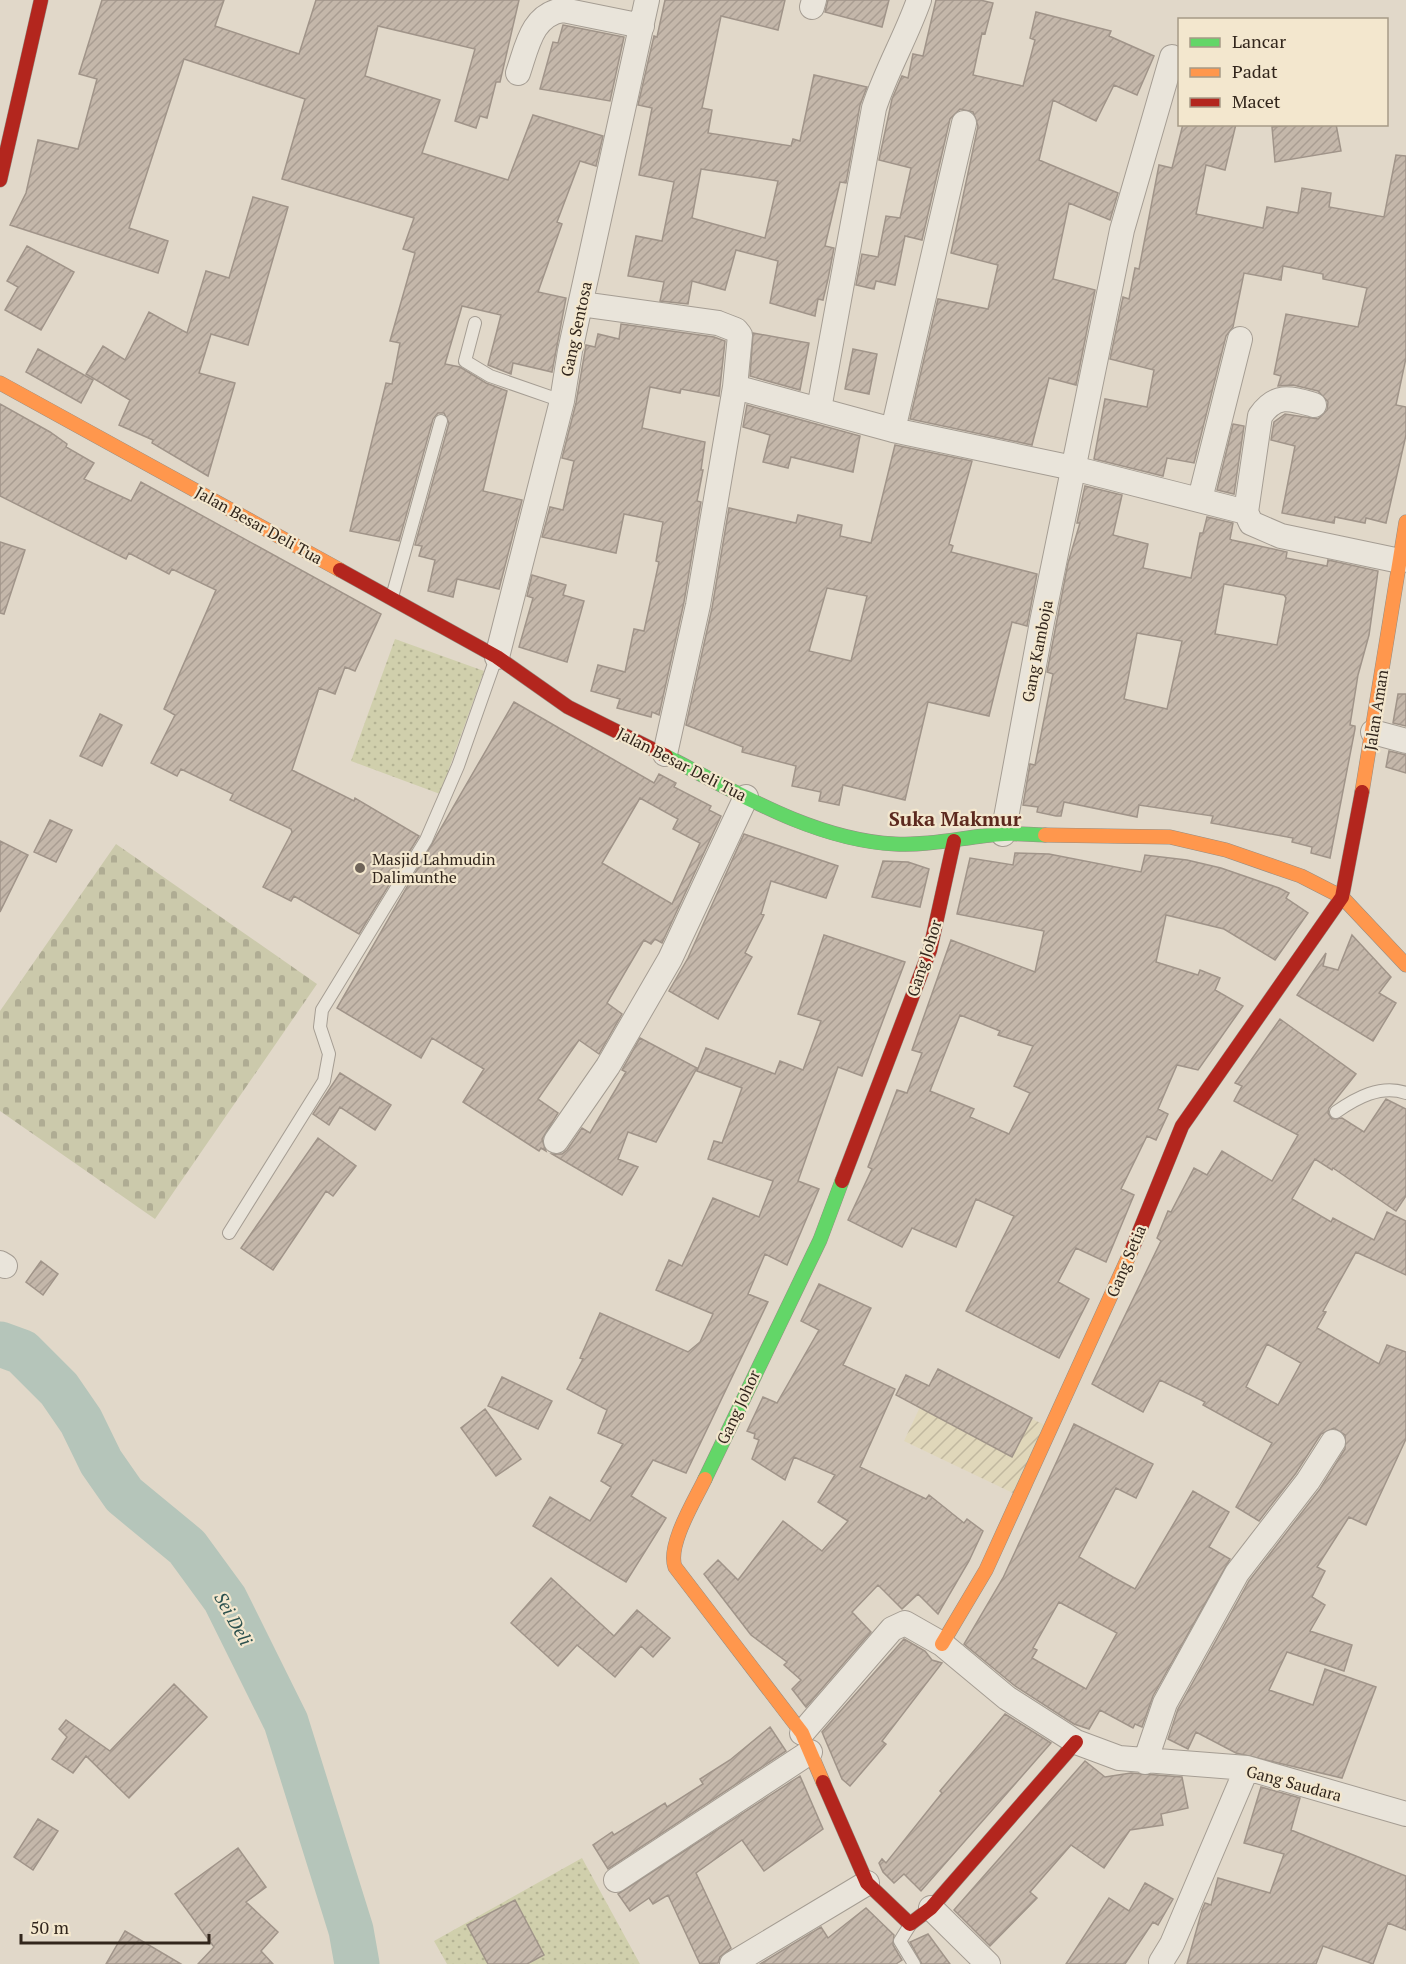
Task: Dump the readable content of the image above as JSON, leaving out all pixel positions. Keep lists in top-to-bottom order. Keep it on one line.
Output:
{"streets":{"street":["Gang Sentosa","Jalan Besar Deli Tua","Gang Kamboja","Jalan Aman","Gang Johor","Gang Setia","Gang Saudara"]},"crossings":[["Gang Sentosa","Jalan Besar Deli Tua"],["Jalan Besar Deli Tua","Gang Kamboja"],["Jalan Besar Deli Tua","Jalan Aman"],["Jalan Besar Deli Tua","Gang Johor"],["Jalan Besar Deli Tua","Gang Setia"],["Jalan Aman","Gang Setia"],["Gang Johor","Gang Saudara"],["Gang Setia","Gang Saudara"]],"districts":["Suka Makmur"],"water":["Sei Deli"],"places":["Masjid Lahmudin Dalimunthe"],"legend":["Lancar","Padat","Macet"],"scale_bar":"50 m"}
